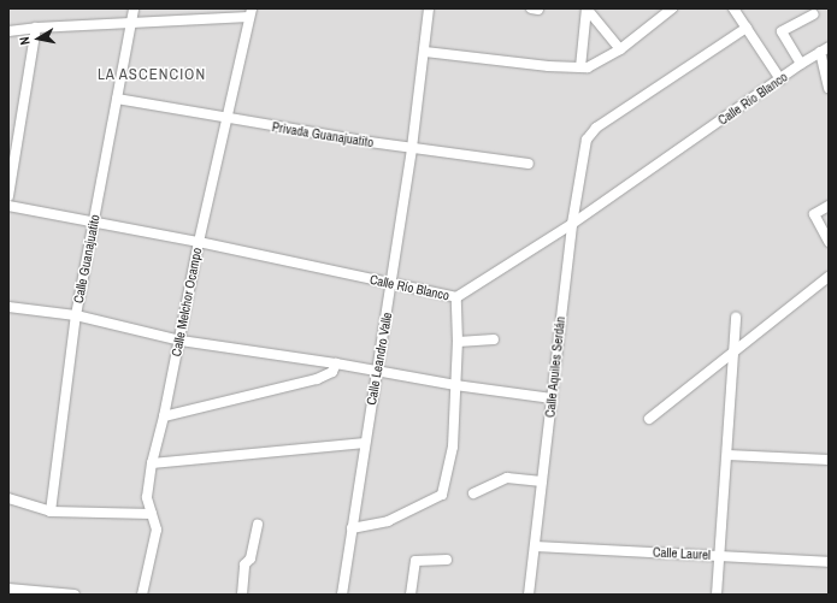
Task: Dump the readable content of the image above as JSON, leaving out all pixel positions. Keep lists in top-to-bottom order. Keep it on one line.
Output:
{"streets":{"street":["Calle Río Blanco","Privada Guanajuatito","Calle Guanajuatito","Calle Melchor Ocampo","Calle Leandro Valle","Calle Aquiles Serdán","Calle Laurel"]},"crossings":[["Calle Río Blanco","Calle Guanajuatito"],["Calle Río Blanco","Calle Melchor Ocampo"],["Calle Río Blanco","Calle Leandro Valle"],["Calle Río Blanco","Calle Aquiles Serdán"],["Privada Guanajuatito","Calle Guanajuatito"],["Privada Guanajuatito","Calle Melchor Ocampo"],["Privada Guanajuatito","Calle Leandro Valle"],["Calle Aquiles Serdán","Calle Laurel"]],"districts":["LA ASCENCION"],"north":"left"}
